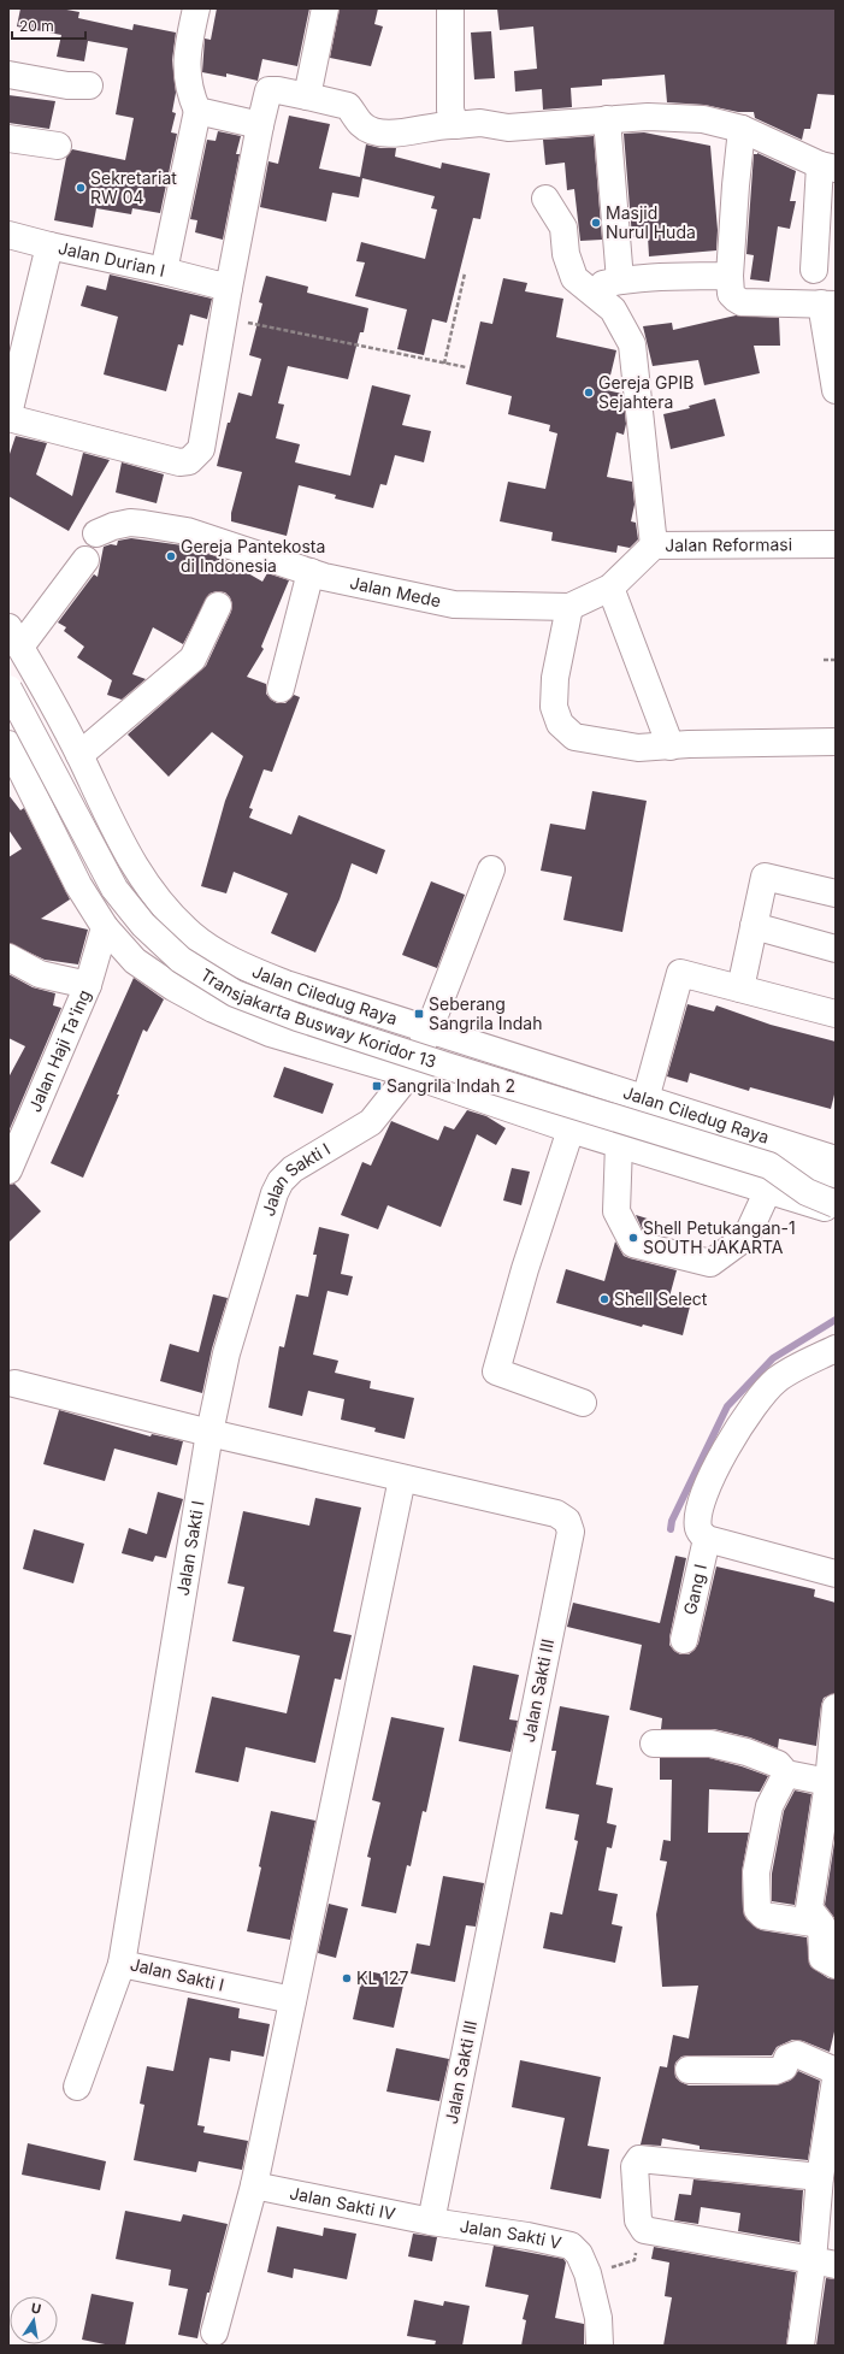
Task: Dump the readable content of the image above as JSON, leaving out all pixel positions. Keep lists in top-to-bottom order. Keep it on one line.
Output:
{"streets":{"street":["Jalan Durian I","Jalan Reformasi","Jalan Mede","Jalan Ciledug Raya","Transjakarta Busway Koridor 13","Jalan Haji Ta'ing","Jalan Sakti I","Gang I","Jalan Sakti III","Jalan Sakti IV","Jalan Sakti V"]},"crossings":[["Jalan Reformasi","Jalan Mede"],["Jalan Ciledug Raya","Jalan Sakti I"],["Jalan Sakti I","Jalan Sakti III"],["Jalan Sakti III","Jalan Sakti IV"],["Jalan Sakti III","Jalan Sakti V"],["Jalan Sakti IV","Jalan Sakti V"]],"places":{"other":["Sekretariat RW 04","Masjid Nurul Huda","Gereja GPIB Sejahtera","Gereja Pantekosta di Indonesia","Shell Petukangan-1 SOUTH JAKARTA","Shell Select","KL 127"],"transit":["Seberang Sangrila Indah","Sangrila Indah 2"]},"scale_bar":"20 m","north":"top"}
